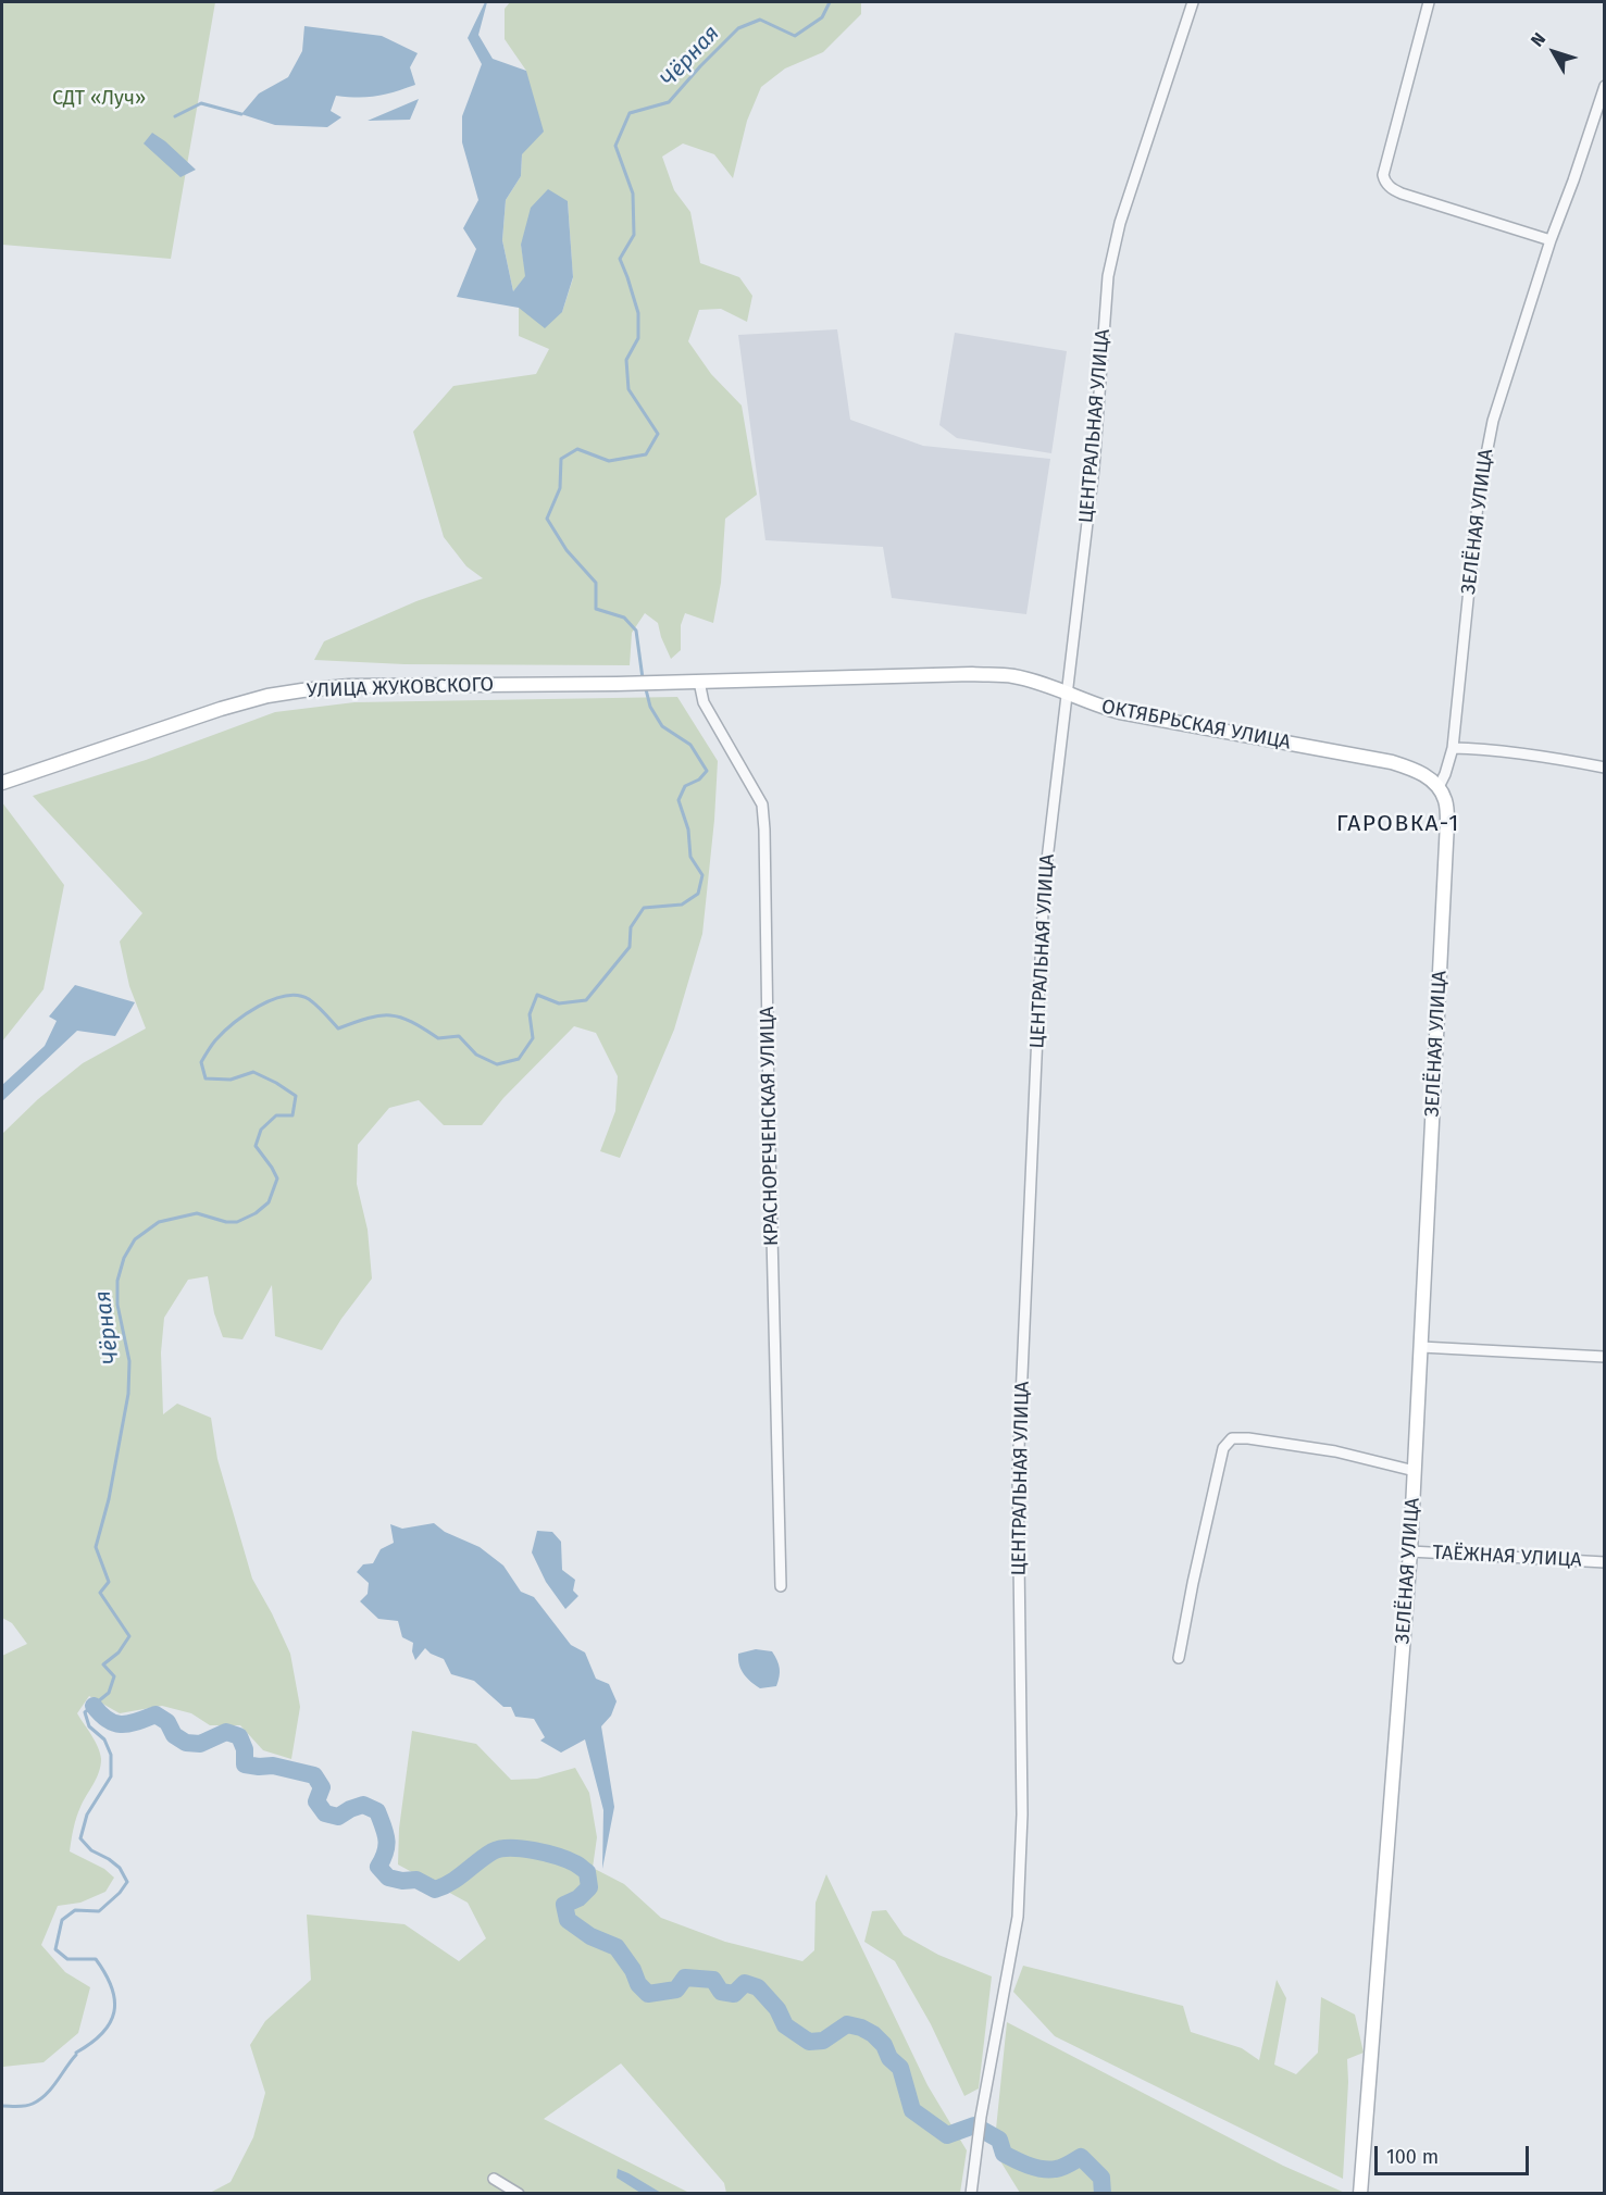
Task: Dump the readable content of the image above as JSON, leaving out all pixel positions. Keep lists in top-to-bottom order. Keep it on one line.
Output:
{"streets":{"main road":["ЗЕЛЁНАЯ УЛИЦА","УЛИЦА ЖУКОВСКОГО","ОКТЯБРЬСКАЯ УЛИЦА"],"street":["ЦЕНТРАЛЬНАЯ УЛИЦА","КРАСНОРЕЧЕНСКАЯ УЛИЦА","ТАЁЖНАЯ УЛИЦА"]},"crossings":[["ЦЕНТРАЛЬНАЯ УЛИЦА","ОКТЯБРЬСКАЯ УЛИЦА"],["ЗЕЛЁНАЯ УЛИЦА","ОКТЯБРЬСКАЯ УЛИЦА"],["ЗЕЛЁНАЯ УЛИЦА","ТАЁЖНАЯ УЛИЦА"],["УЛИЦА ЖУКОВСКОГО","ОКТЯБРЬСКАЯ УЛИЦА"],["ОКТЯБРЬСКАЯ УЛИЦА","КРАСНОРЕЧЕНСКАЯ УЛИЦА"]],"districts":["ГАРОВКА-1"],"water":["Чёрная"],"parks":["СДТ «Луч»"],"scale_bar":"100 m","north":"top left"}
